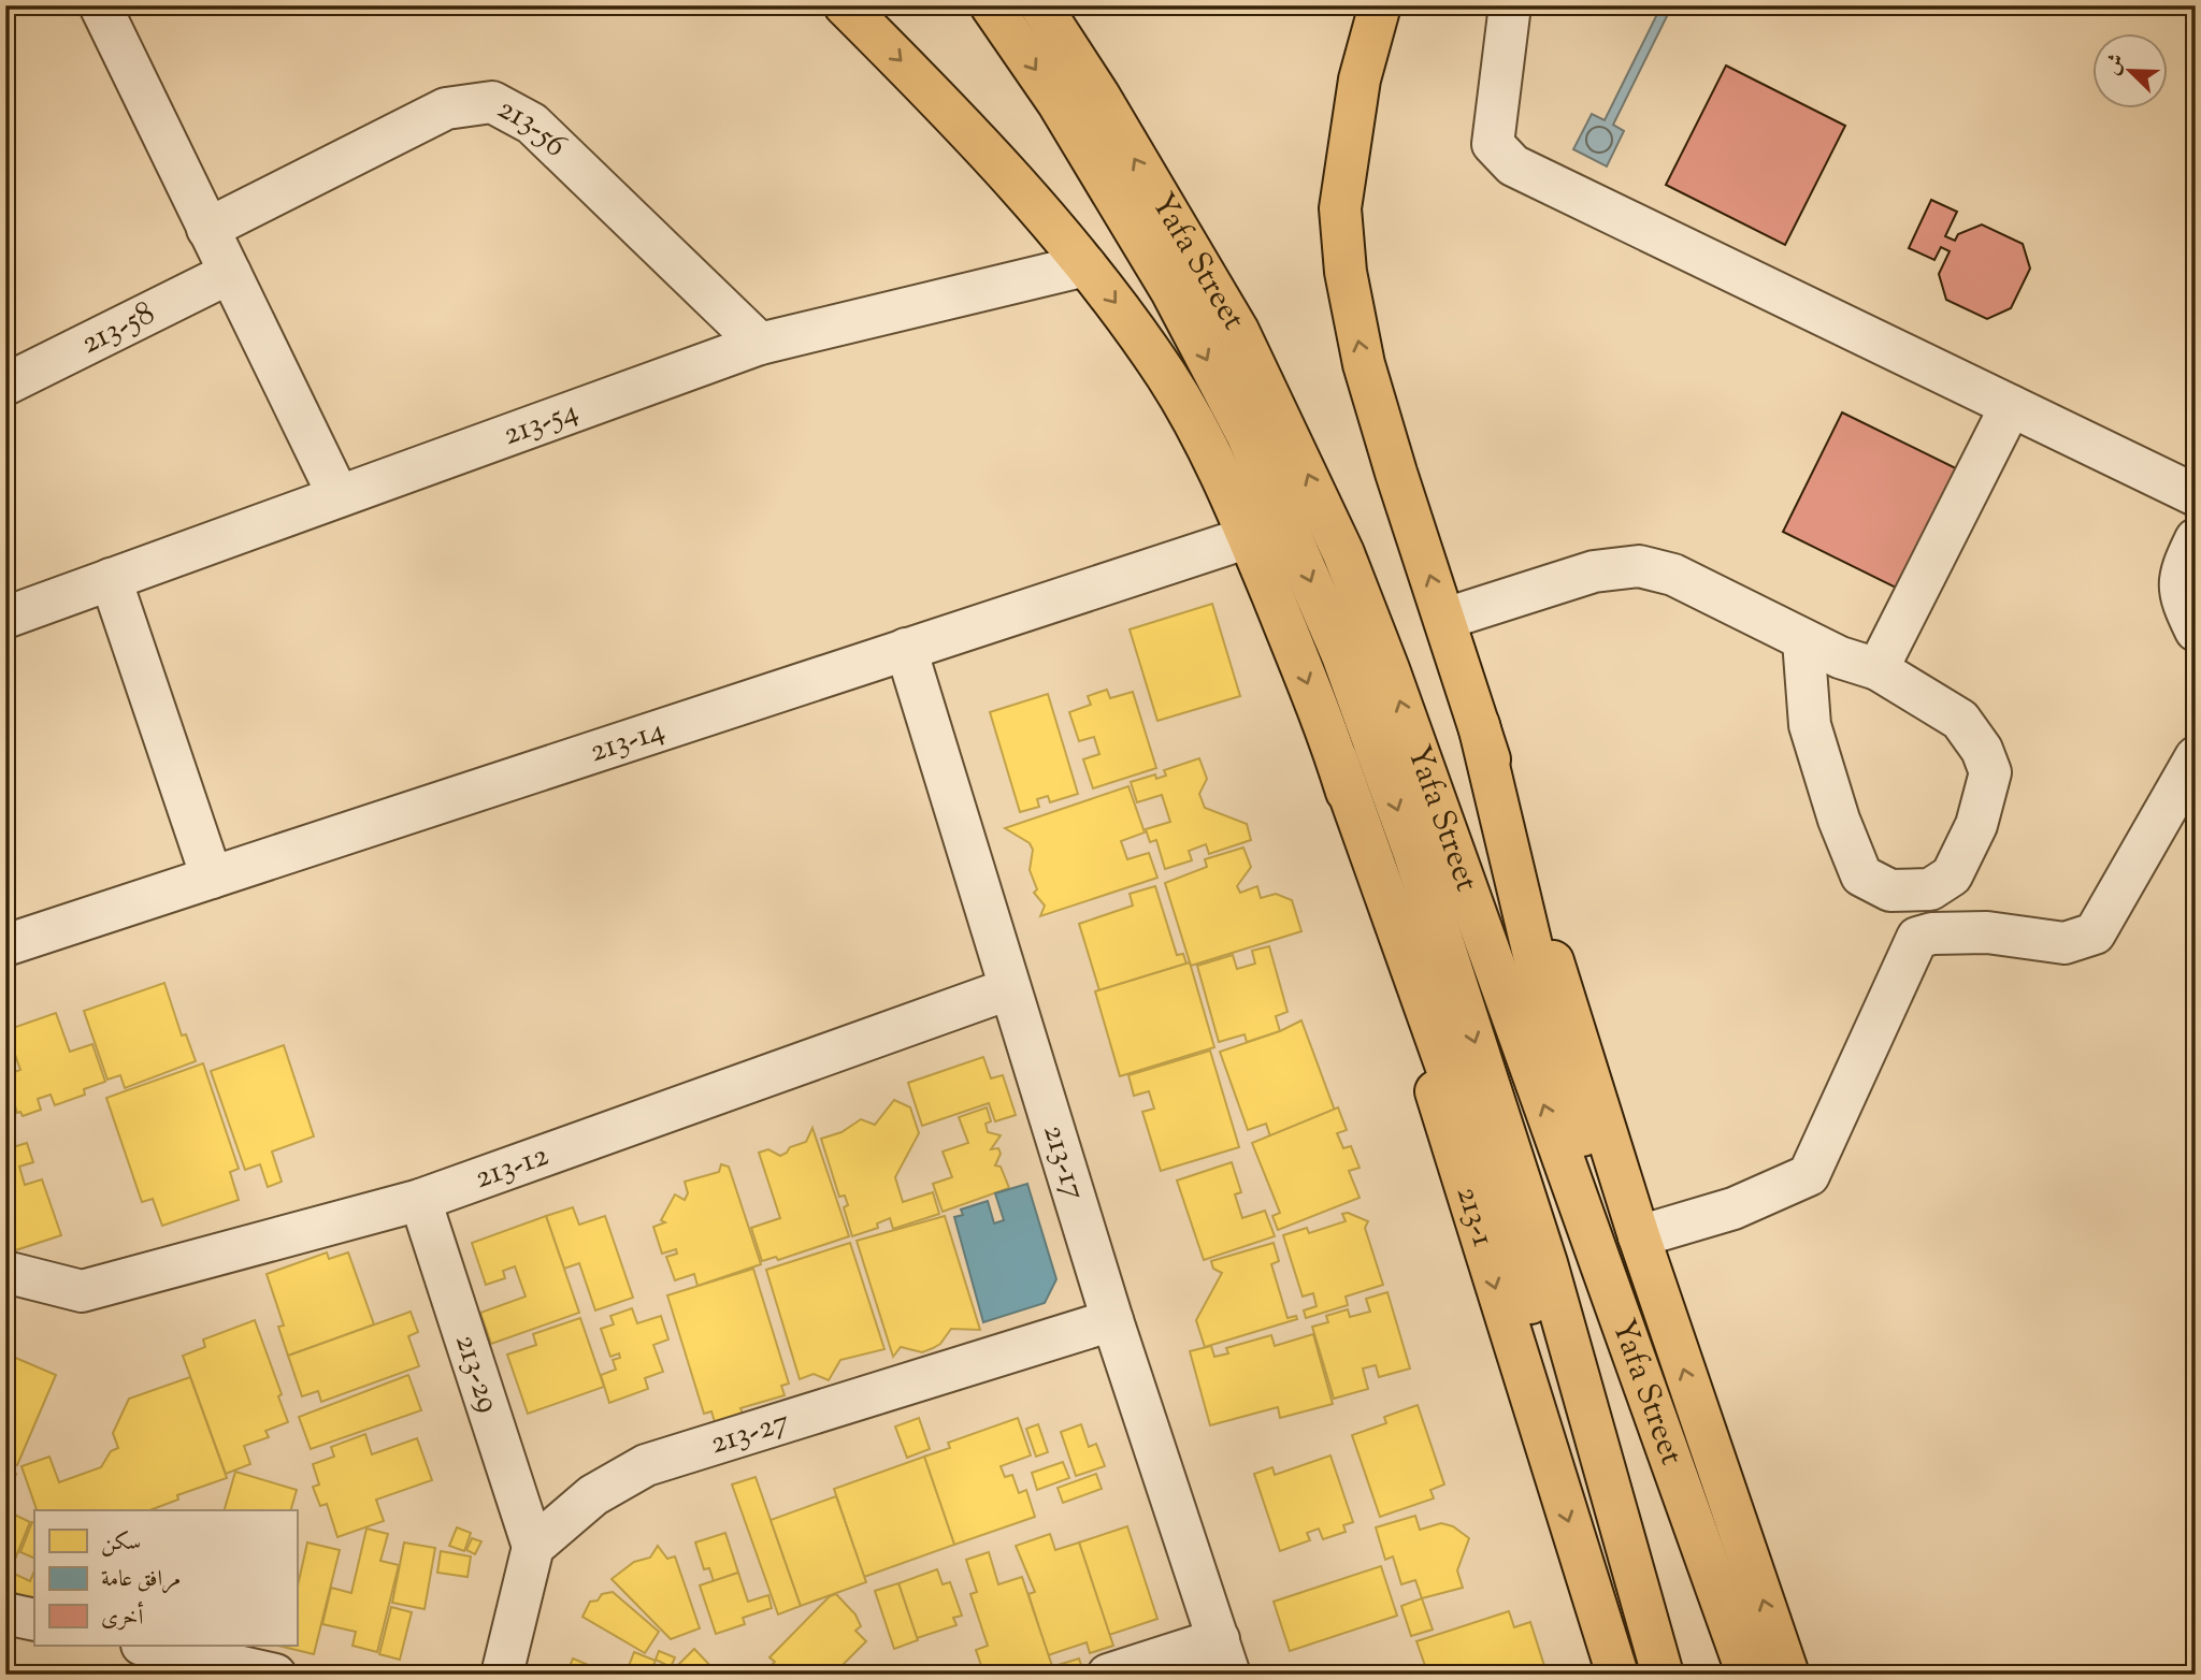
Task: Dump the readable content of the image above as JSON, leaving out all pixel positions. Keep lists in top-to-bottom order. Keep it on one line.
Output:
{"streets":{"main road":["Yafa Street","213-1"],"street":["213-56","213-58","213-54","213-14","213-17","213-12","213-29","213-27"]},"crossings":[["213-56","213-54"],["213-14","213-17"],["213-17","213-12"],["213-17","213-27"],["213-12","213-29"],["213-29","213-27"]],"legend":["سكن","مرافق عامة","أخرى"],"north":"top left"}
